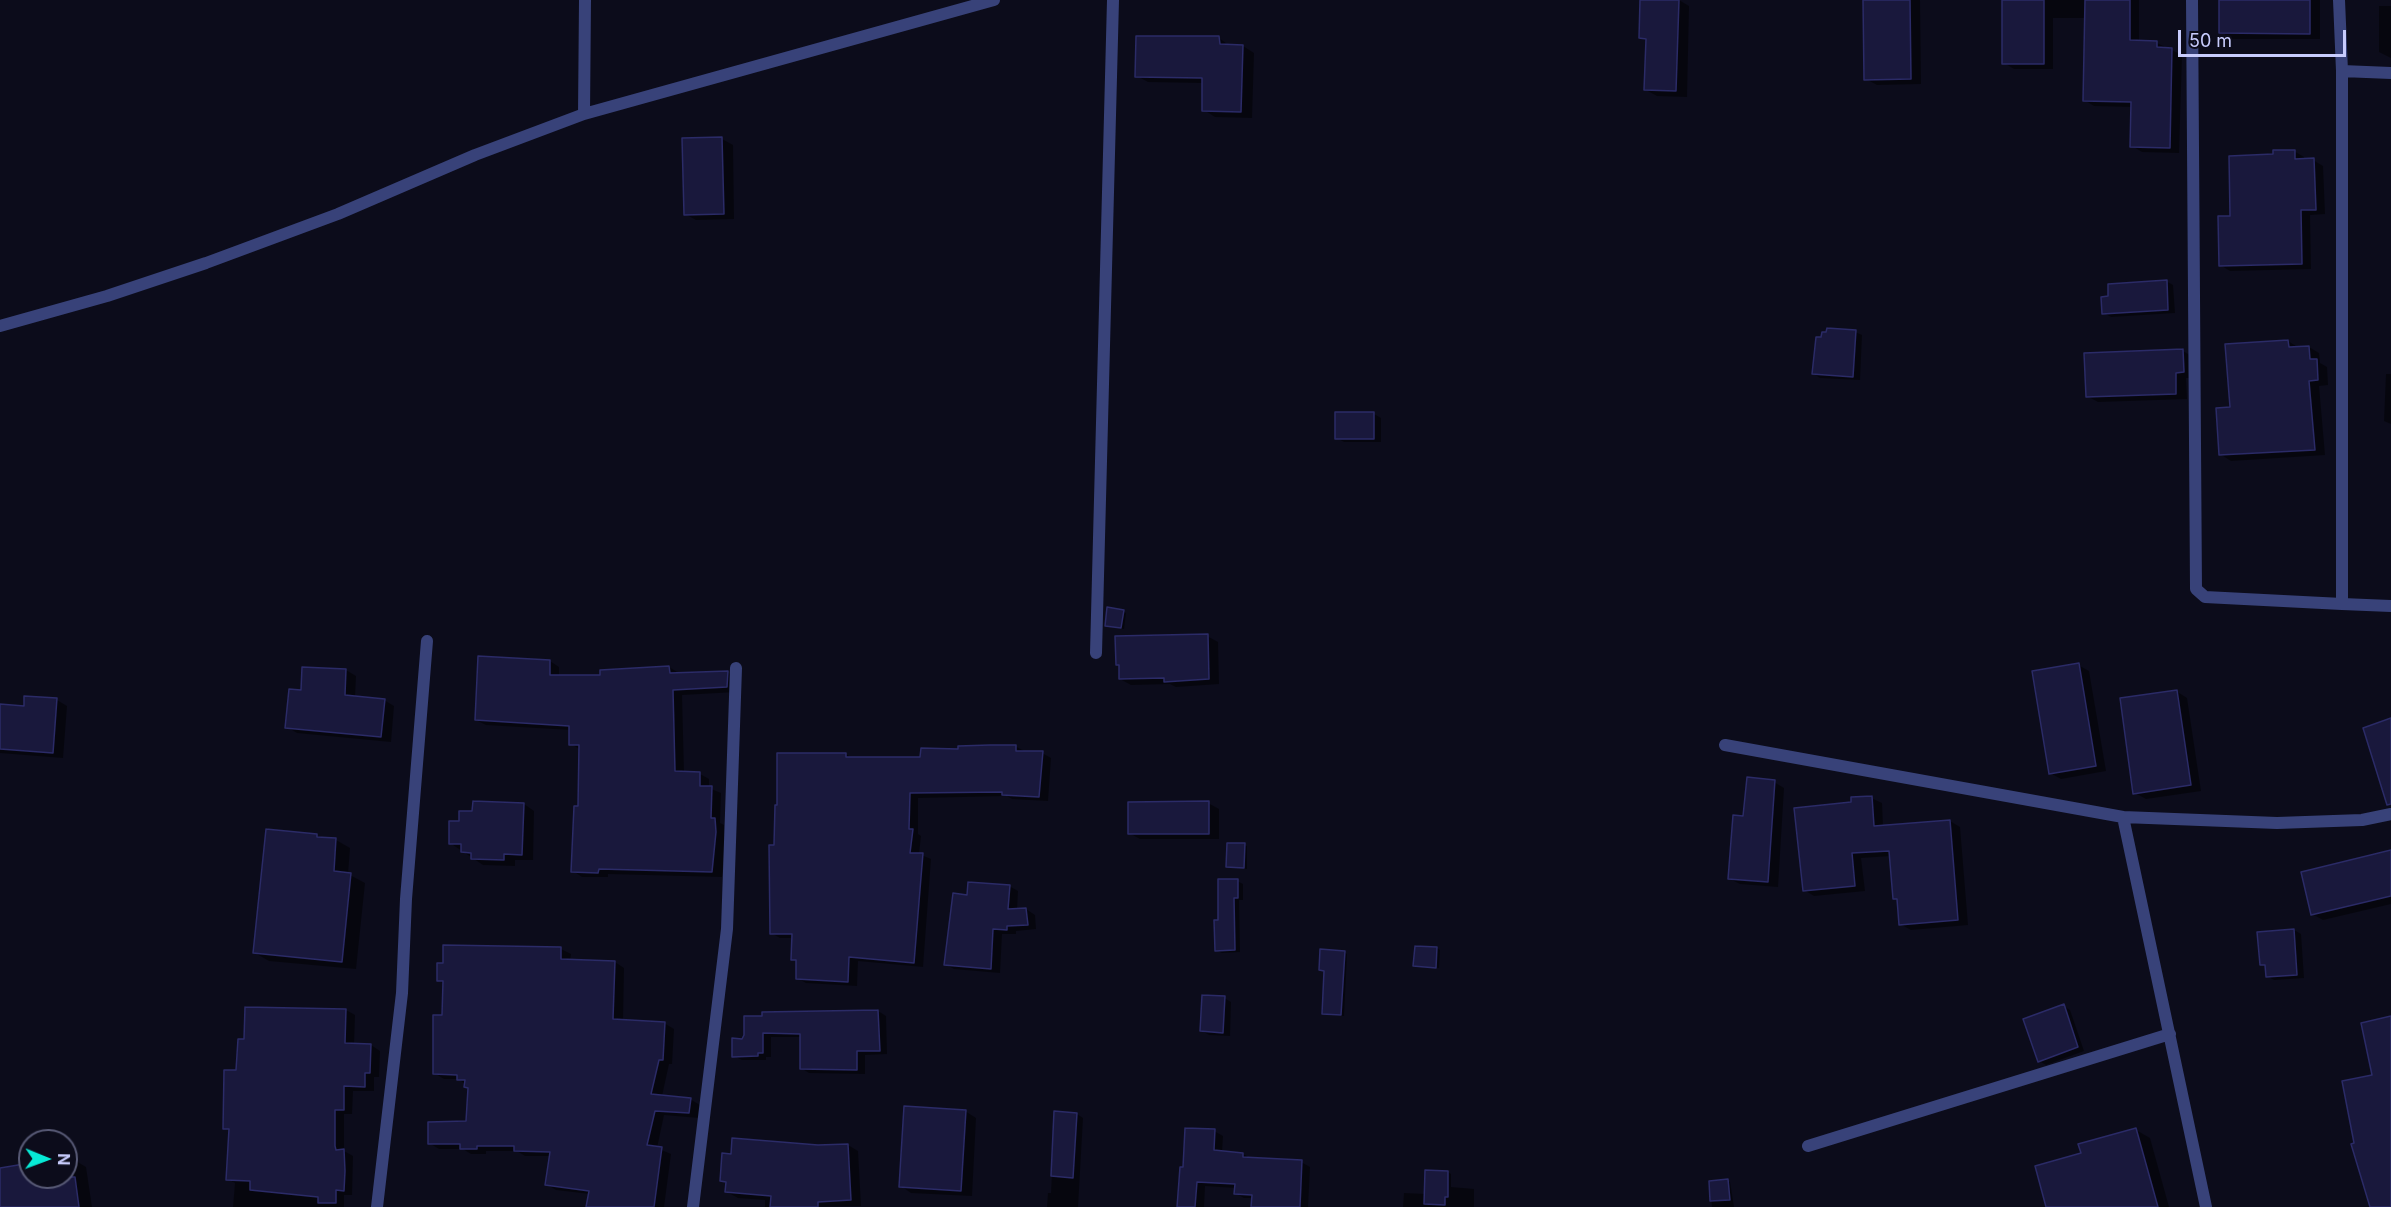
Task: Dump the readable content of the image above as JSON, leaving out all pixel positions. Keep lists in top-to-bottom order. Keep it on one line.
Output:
{"scale_bar":"50 m","north":"right"}
